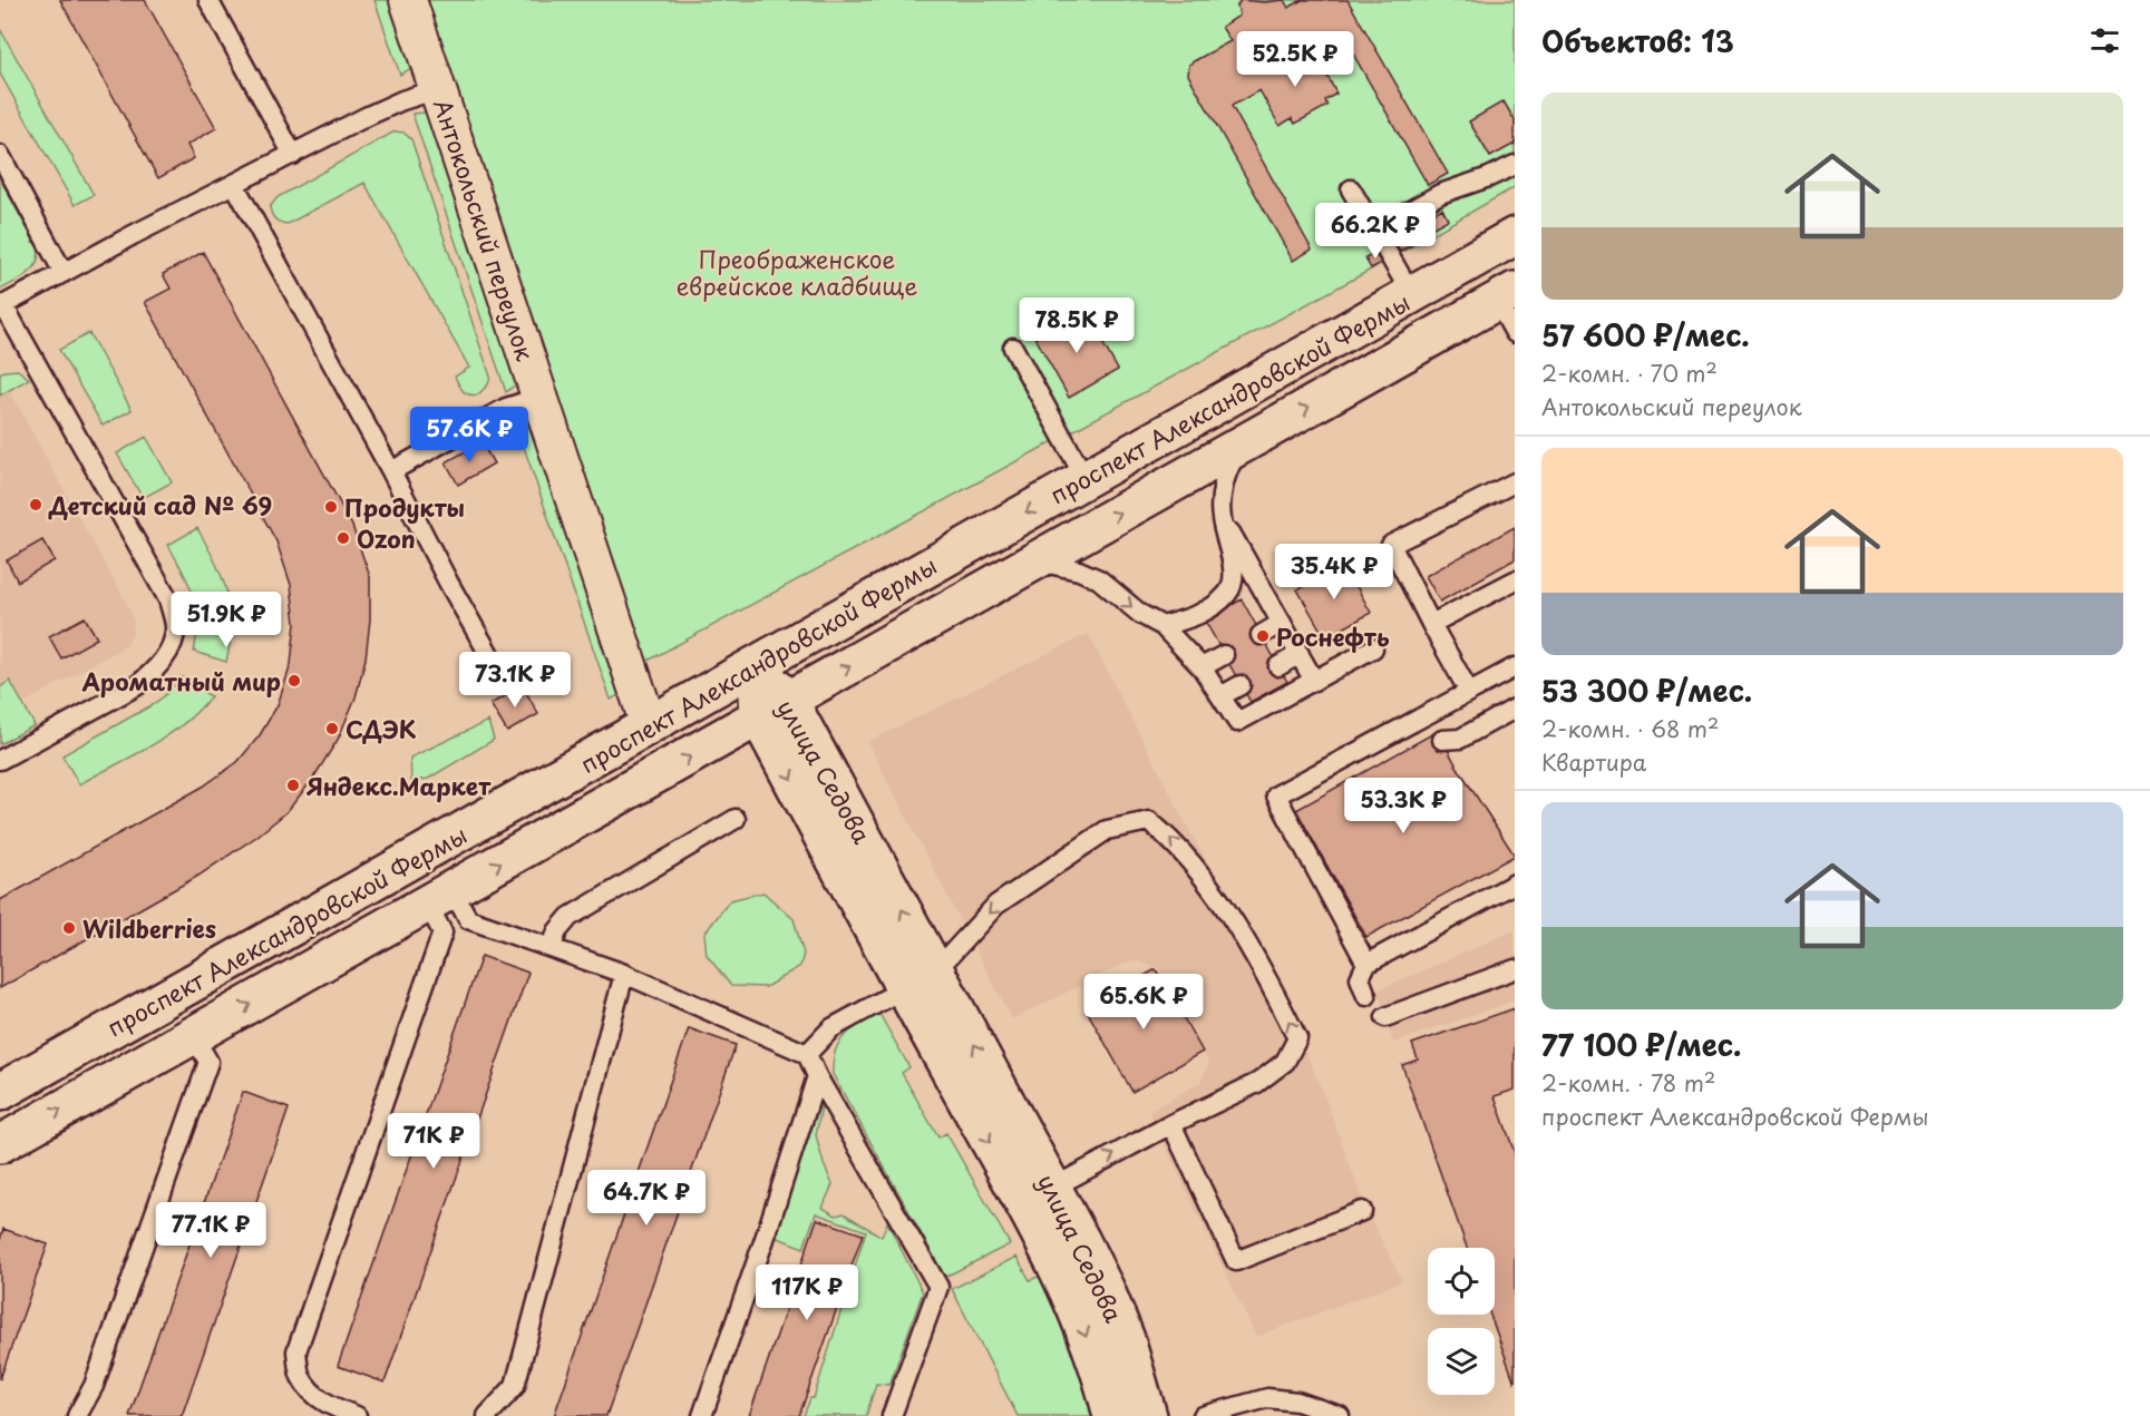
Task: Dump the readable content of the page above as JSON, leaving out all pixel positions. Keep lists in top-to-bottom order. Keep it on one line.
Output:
{"streets":{"main road":["проспект Александровской Фермы","улица Седова"],"street":["Антокольский переулок"]},"crossings":[["Антокольский переулок","проспект Александровской Фермы"],["проспект Александровской Фермы","улица Седова"]],"parks":["Преображенское еврейское кладбище"],"places":["Детский сад № 69","Продукты","Ozon","Роснефть","Ароматный мир","СДЭК","Яндекс.Маркет","Wildberries"],"page":{"heading":"Объектов: 13","price":["52.5K ₽","66.2K ₽","78.5K ₽","57.6K ₽","35.4K ₽","51.9K ₽","73.1K ₽","53.3K ₽","65.6K ₽","71K ₽","64.7K ₽","77.1K ₽","117K ₽"],"list":[{"name":"57 600 ₽/мес.","note":"2-комн. · 70 m² · Антокольский переулок"},{"name":"53 300 ₽/мес.","note":"2-комн. · 68 m² · Квартира"},{"name":"77 100 ₽/мес.","note":"2-комн. · 78 m² · проспект Александровской Фермы"}]}}
